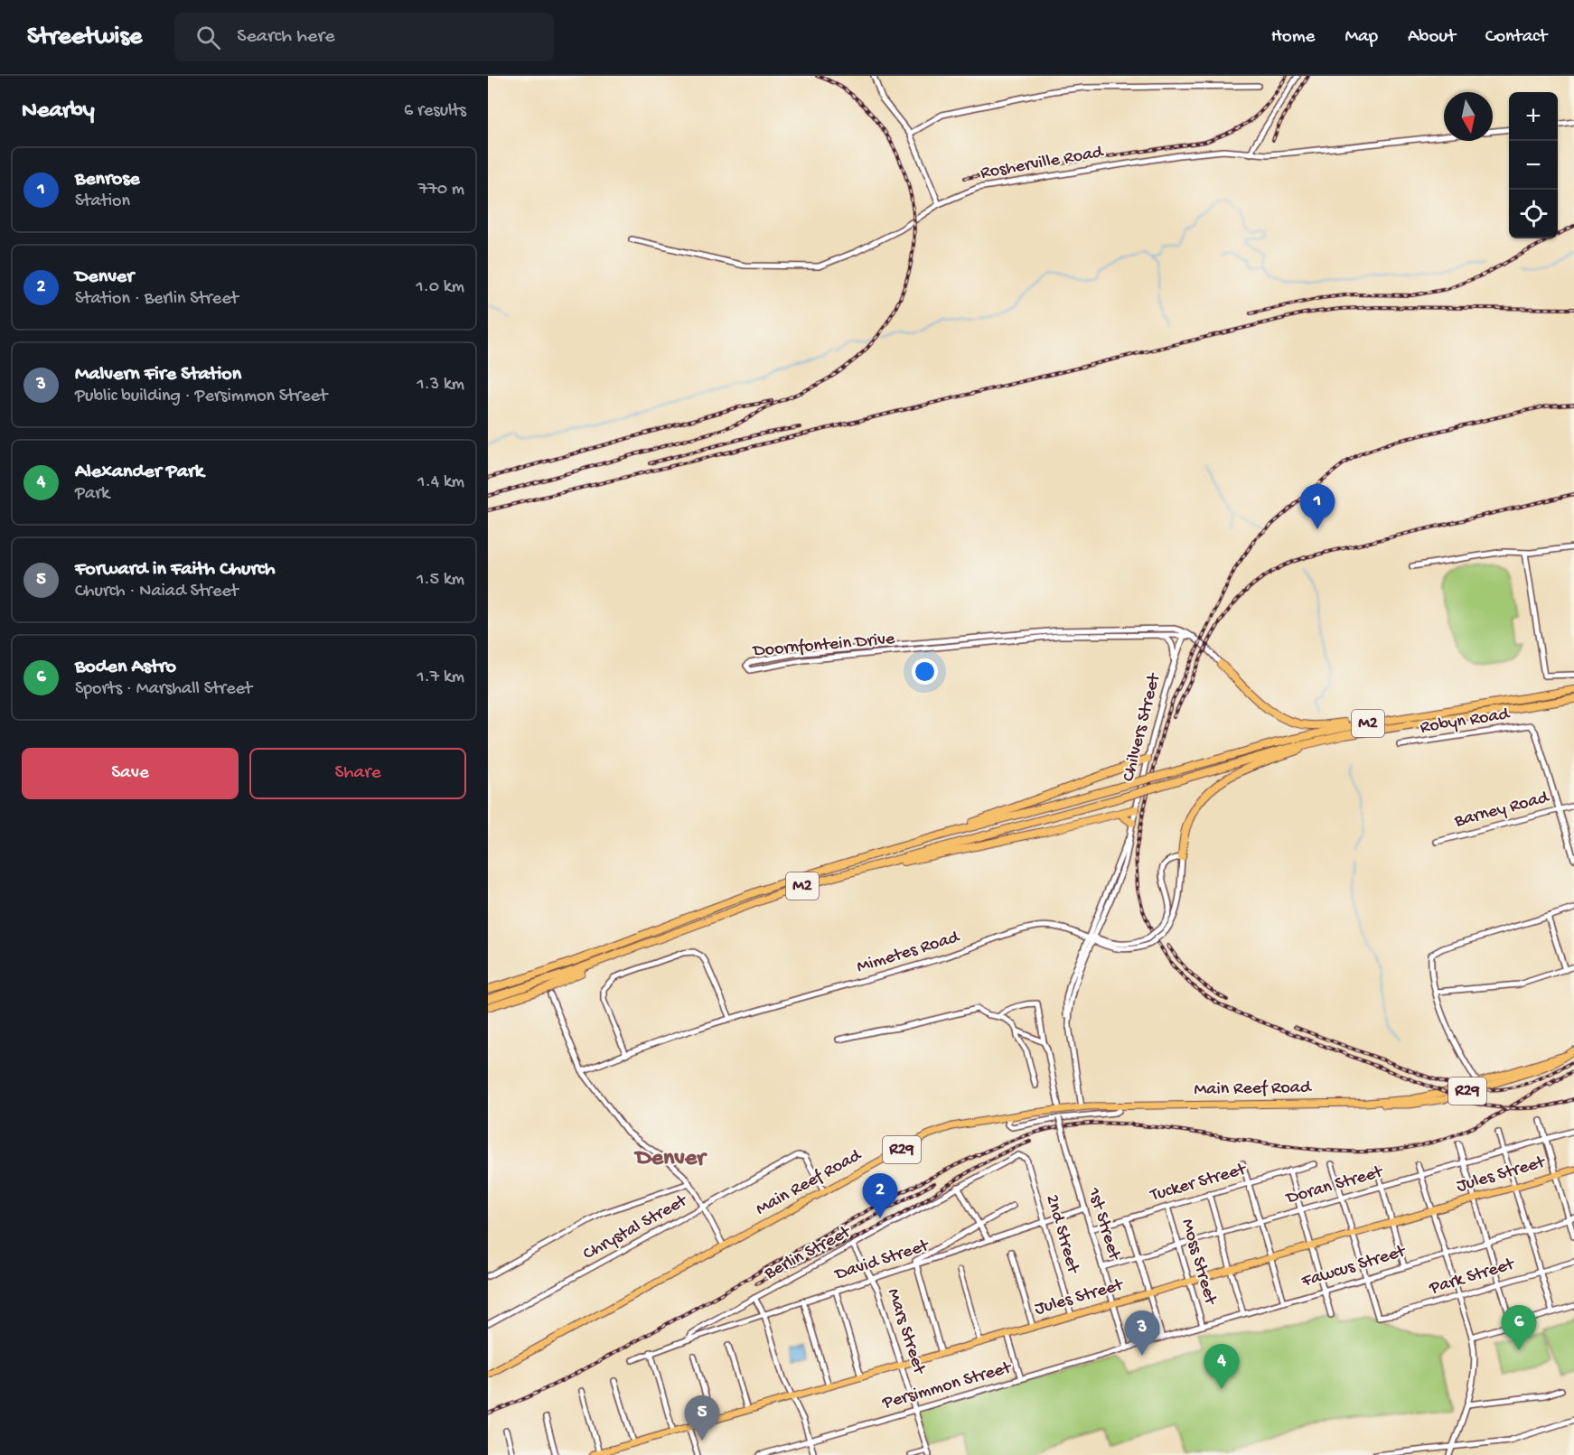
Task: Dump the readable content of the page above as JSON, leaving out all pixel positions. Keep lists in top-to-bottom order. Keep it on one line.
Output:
{"streets":{"highway":["M2"],"main road":["Main Reef Road","R29","Jules Street"],"street":["Rosherville Road","Doornfontein Drive","Robyn Road","Chilvers Street","Barney Road","Mimetes Road","Tucker Street","Doran Street","1st Street","Chrystal Street","2nd Street","Berlin Street","David Street","Moss Street","Fawcus Street","Park Street","Mars Street","Persimmon Street"]},"crossings":[["Doornfontein Drive","Chilvers Street"],["Robyn Road","Barney Road"],["Chilvers Street","Mimetes Road"],["Chilvers Street","Main Reef Road"],["Main Reef Road","Chrystal Street"],["Jules Street","1st Street"],["Jules Street","2nd Street"],["Jules Street","Moss Street"],["Jules Street","Mars Street"],["Tucker Street","1st Street"],["Tucker Street","Moss Street"],["Doran Street","1st Street"],["Doran Street","Moss Street"],["1st Street","David Street"],["1st Street","Persimmon Street"],["2nd Street","Berlin Street"],["2nd Street","David Street"],["Berlin Street","David Street"],["Berlin Street","Mars Street"],["David Street","Mars Street"],["Moss Street","Fawcus Street"],["Fawcus Street","Park Street"],["Fawcus Street","Persimmon Street"],["Mars Street","Persimmon Street"]],"districts":["Denver"],"north":"bottom","page":{"header":"Streetwise","search":"Search here","nav":["Home","Map","About","Contact"],"heading":["Nearby","6 results"],"map_buttons":["+","−"],"list":[{"mark":"1","name":"Benrose","note":"Station","value":"770 m"},{"mark":"2","name":"Denver","note":"Station · Berlin Street","value":"1.0 km"},{"mark":"3","name":"Malvern Fire Station","note":"Public building · Persimmon Street","value":"1.3 km"},{"mark":"4","name":"Alexander Park","note":"Park","value":"1.4 km"},{"mark":"5","name":"Forward in Faith Church","note":"Church · Naiad Street","value":"1.5 km"},{"mark":"6","name":"Boden Astro","note":"Sports · Marshall Street","value":"1.7 km"}],"pins":["1","2","6","3","4","5"],"buttons":["Save","Share"]}}
